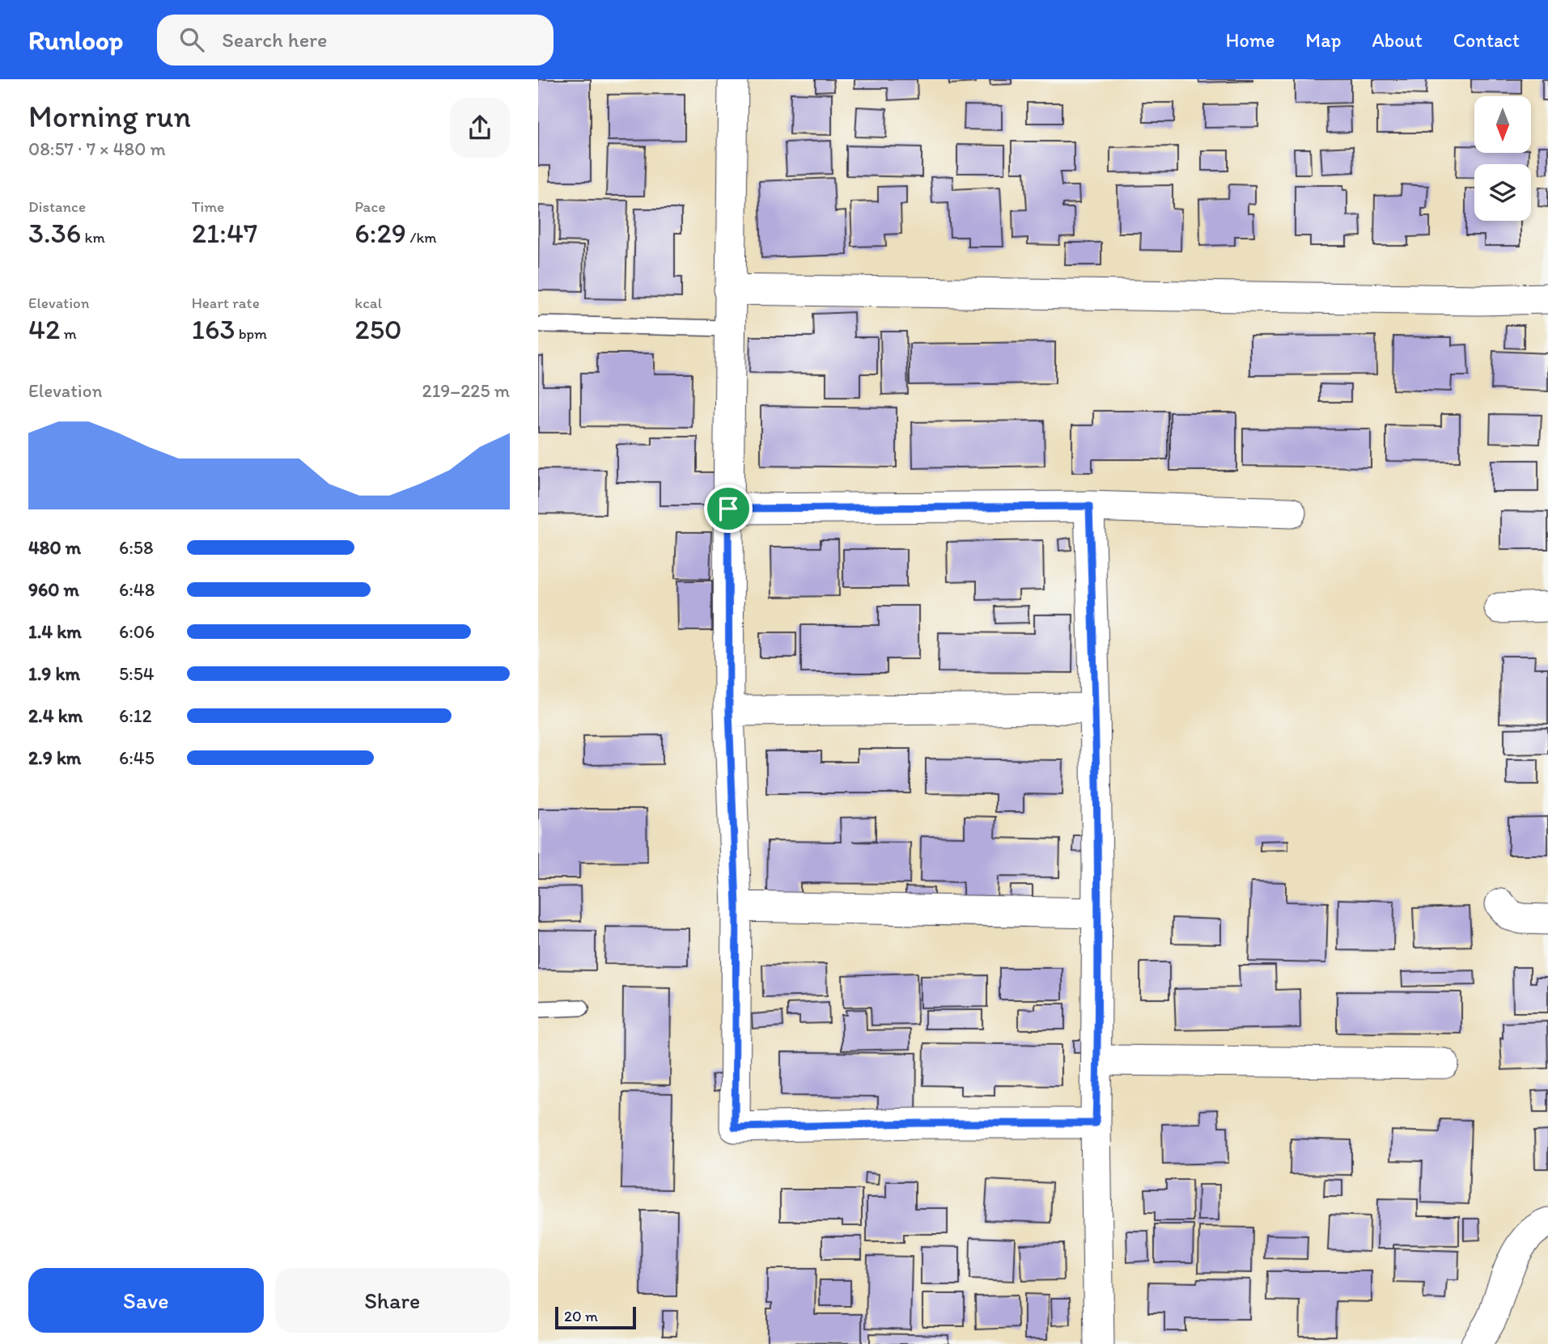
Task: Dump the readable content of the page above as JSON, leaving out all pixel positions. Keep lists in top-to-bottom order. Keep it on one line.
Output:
{"scale_bar":"20 m","north":"bottom","page":{"header":"Runloop","search":"Search here","nav":["Home","Map","About","Contact"],"heading":["Morning run","08:57 · 7 × 480 m"],"stats":[["Distance","3.36 km"],["Time","21:47"],["Pace","6:29 /km"],["Elevation","42 m"],["Heart rate","163 bpm"],["kcal","250"]],"chart":["Elevation","219–225 m"],"list":[{"name":"480 m","note":"6:58"},{"name":"960 m","note":"6:48"},{"name":"1.4 km","note":"6:06"},{"name":"1.9 km","note":"5:54"},{"name":"2.4 km","note":"6:12"},{"name":"2.9 km","note":"6:45"}],"buttons":["Save","Share"],"scale":"20 m"}}
